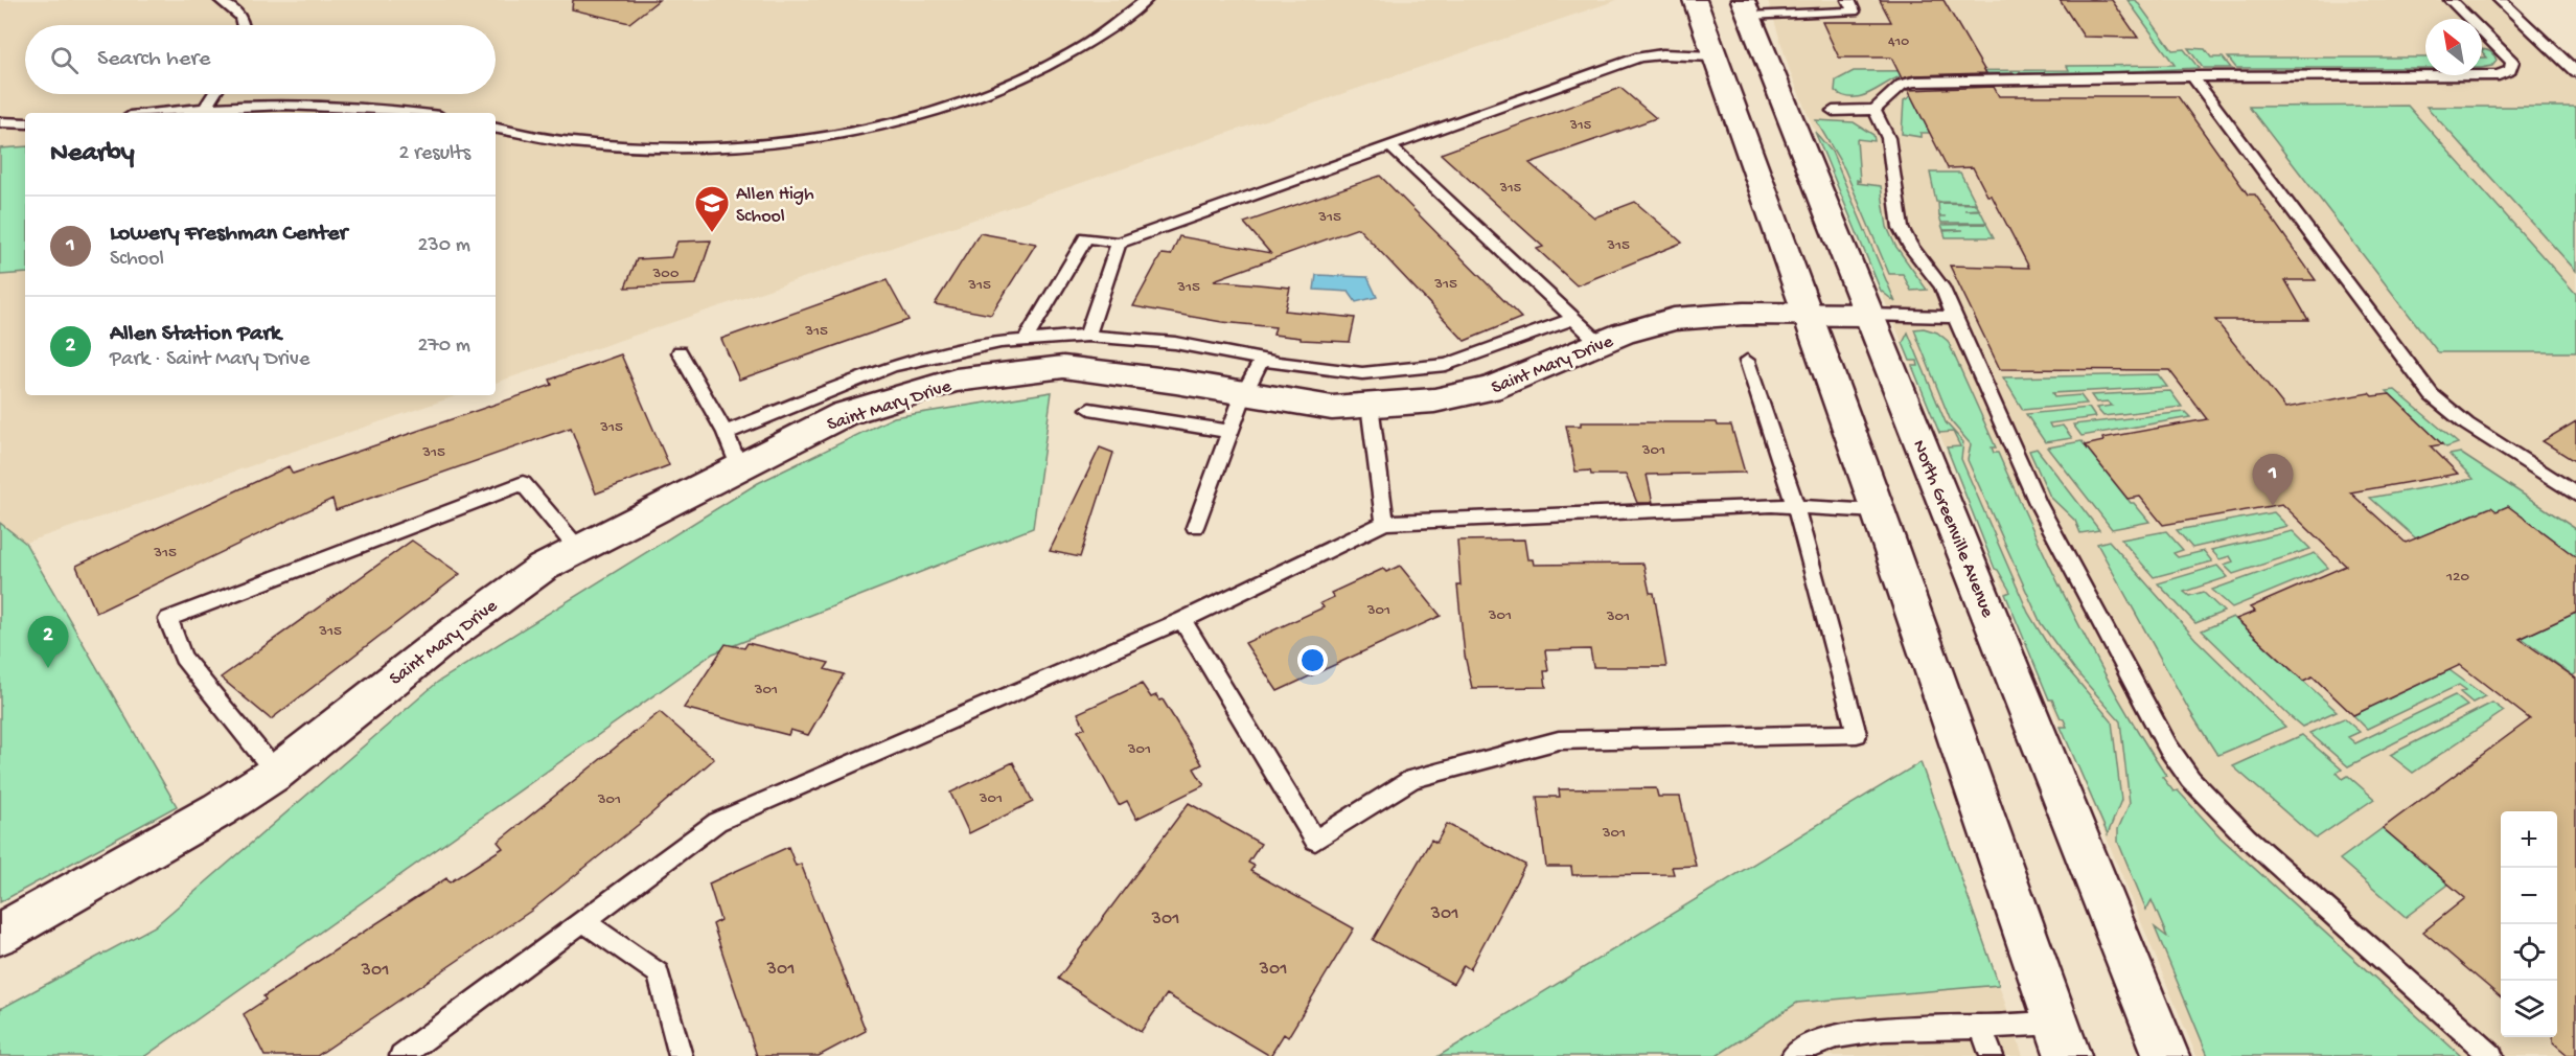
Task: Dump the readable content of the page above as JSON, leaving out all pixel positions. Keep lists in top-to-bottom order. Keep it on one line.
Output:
{"streets":{"main road":["Saint Mary Drive","North Greenville Avenue"]},"crossings":[["Saint Mary Drive","North Greenville Avenue"]],"places":{"school or university":["Allen High School"]},"house_numbers":["410","315","315","315","315","300","315","315","315","315","315","301","315","315","120","301","301","301","315","301","301","301","301","301","301","301","301","301","301"],"north":"top left","page":{"search":"Search here","heading":["Nearby","2 results"],"list":[{"mark":"1","name":"Lowery Freshman Center","note":"School","value":"230 m"},{"mark":"2","name":"Allen Station Park","note":"Park · Saint Mary Drive","value":"270 m"}],"pins":["1","2"],"map_buttons":["+","−"]}}
